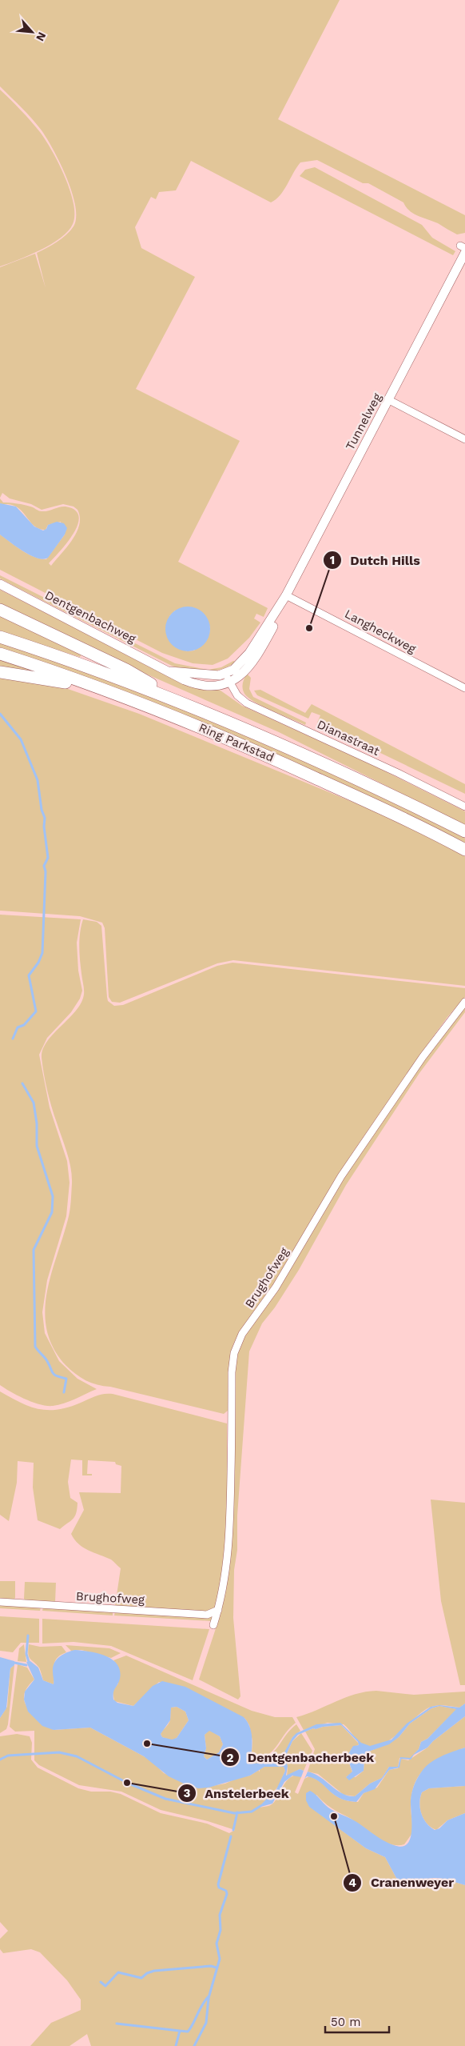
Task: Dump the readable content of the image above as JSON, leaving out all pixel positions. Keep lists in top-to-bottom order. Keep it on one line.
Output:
{"streets":{"highway":["Ring Parkstad"],"street":["Tunnelweg","Dentgenbachweg","Langheckweg","Dianastraat","Brughofweg"]},"crossings":[["Tunnelweg","Dentgenbachweg"],["Tunnelweg","Langheckweg"],["Tunnelweg","Dianastraat"],["Dentgenbachweg","Dianastraat"]],"places":["Dutch Hills","Dentgenbacherbeek","Anstelerbeek","Cranenweyer"],"scale_bar":"50 m","north":"bottom right"}
